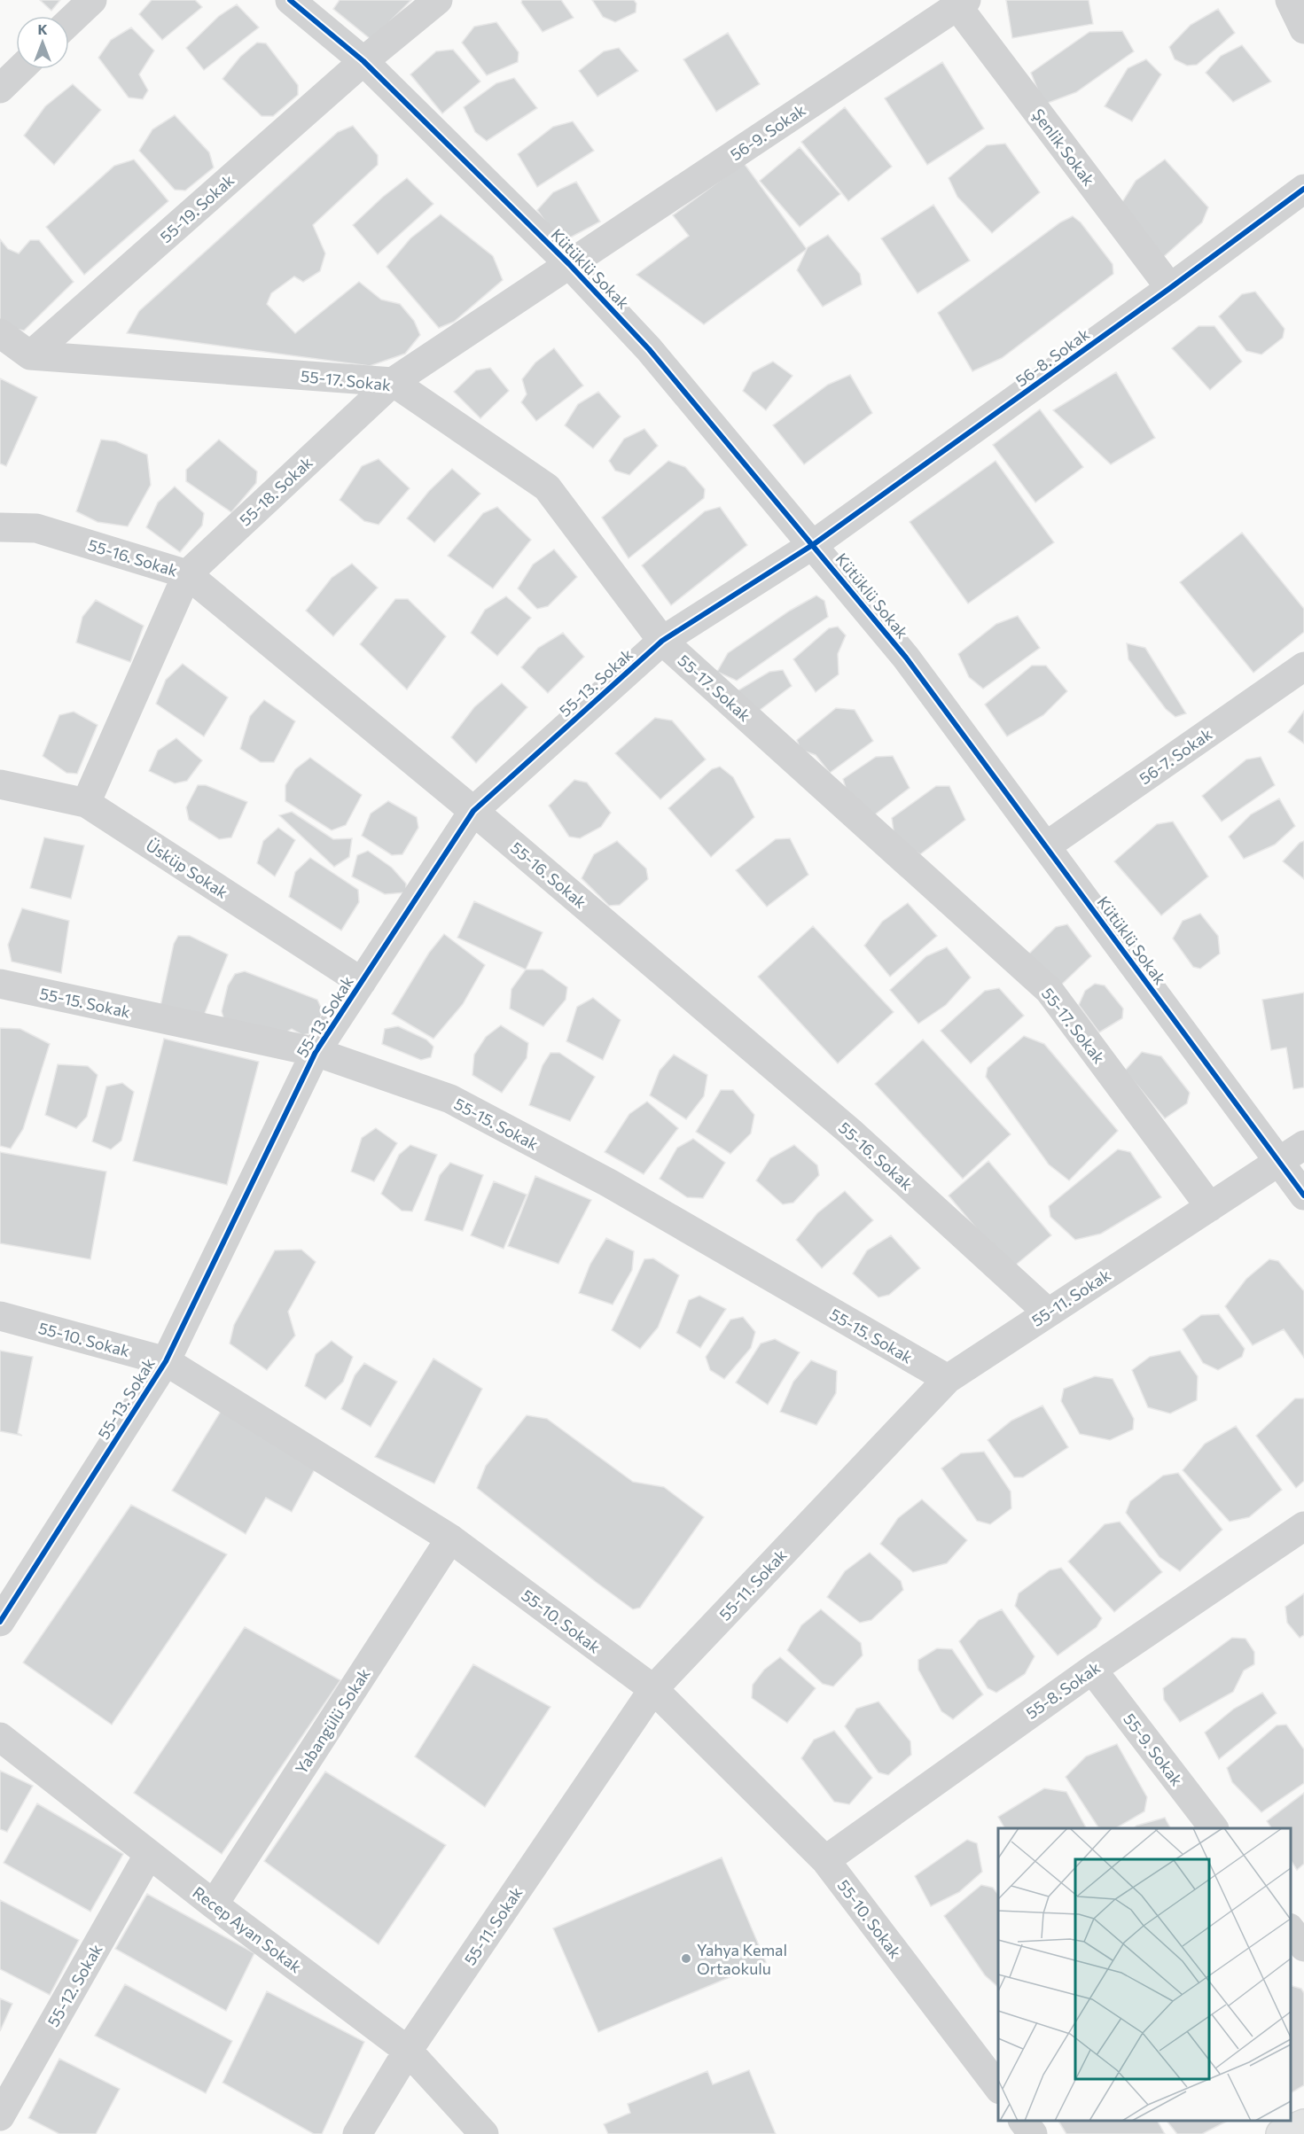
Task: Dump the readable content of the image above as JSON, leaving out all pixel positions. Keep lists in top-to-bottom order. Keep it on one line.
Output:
{"streets":{"street":["56-9. Sokak","Şenlik Sokak","55-19. Sokak","Kütüklü Sokak","56-8. Sokak","55-17. Sokak","55-18. Sokak","55-16. Sokak","55-13. Sokak","56-7. Sokak","Üsküp Sokak","55-15. Sokak","55-11. Sokak","55-10. Sokak","55-8. Sokak","Yabangülü Sokak","55-9. Sokak","Recep Ayan Sokak","55-12. Sokak"]},"crossings":[["56-9. Sokak","Şenlik Sokak"],["56-9. Sokak","Kütüklü Sokak"],["56-9. Sokak","55-18. Sokak"],["Şenlik Sokak","56-8. Sokak"],["55-19. Sokak","Kütüklü Sokak"],["55-19. Sokak","55-17. Sokak"],["Kütüklü Sokak","56-8. Sokak"],["Kütüklü Sokak","55-18. Sokak"],["Kütüklü Sokak","55-13. Sokak"],["Kütüklü Sokak","56-7. Sokak"],["Kütüklü Sokak","55-11. Sokak"],["56-8. Sokak","55-13. Sokak"],["55-17. Sokak","55-18. Sokak"],["55-17. Sokak","55-13. Sokak"],["55-17. Sokak","55-11. Sokak"],["55-18. Sokak","55-16. Sokak"],["55-18. Sokak","Üsküp Sokak"],["55-16. Sokak","55-13. Sokak"],["55-16. Sokak","55-11. Sokak"],["55-13. Sokak","Üsküp Sokak"],["55-13. Sokak","55-15. Sokak"],["55-13. Sokak","55-10. Sokak"],["55-15. Sokak","55-11. Sokak"],["55-11. Sokak","55-10. Sokak"],["55-11. Sokak","Recep Ayan Sokak"],["55-10. Sokak","55-8. Sokak"],["55-10. Sokak","Yabangülü Sokak"],["55-8. Sokak","55-9. Sokak"],["Yabangülü Sokak","Recep Ayan Sokak"],["Recep Ayan Sokak","55-12. Sokak"]],"places":["Yahya Kemal Ortaokulu"],"north":"top"}
